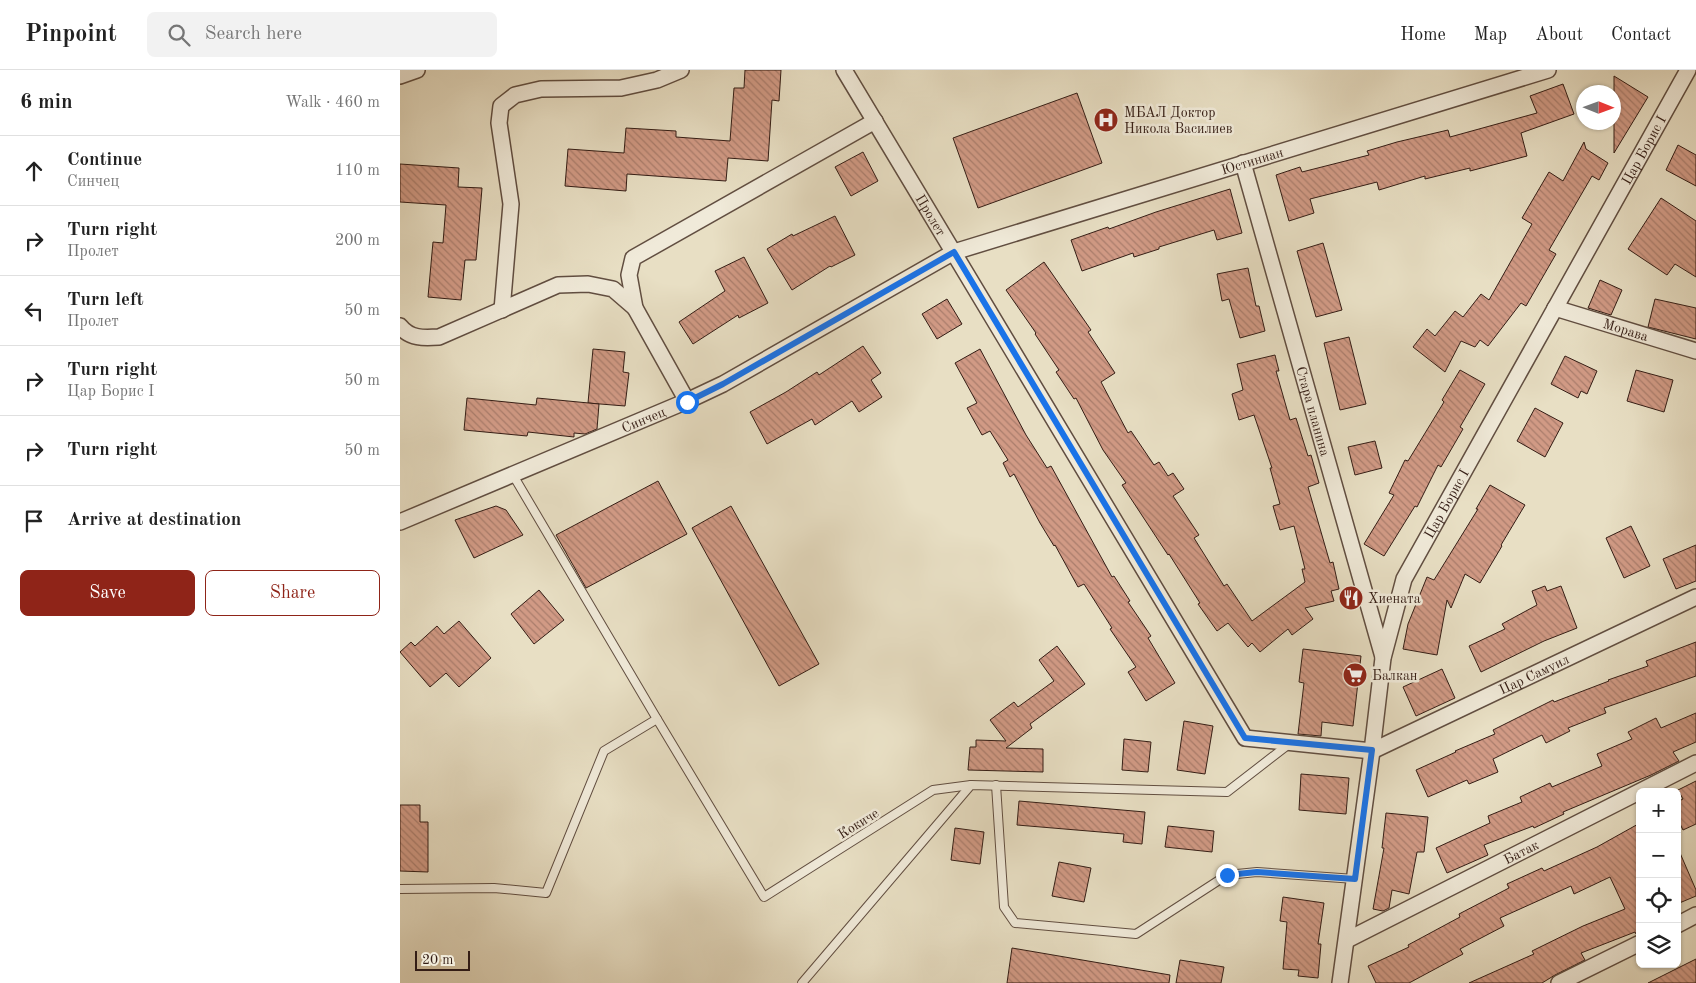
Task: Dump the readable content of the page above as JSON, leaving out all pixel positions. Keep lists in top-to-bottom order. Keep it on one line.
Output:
{"streets":{"street":["Цар Борис I","Юстиниан","Пролет","Морава","Стара планина","Синчец","Цар Самуил","Батак"],"lane":["Кокиче"]},"crossings":[["Цар Борис I","Пролет"],["Цар Борис I","Морава"],["Цар Борис I","Стара планина"],["Цар Борис I","Цар Самуил"],["Цар Борис I","Батак"],["Юстиниан","Пролет"],["Юстиниан","Стара планина"],["Юстиниан","Синчец"],["Пролет","Синчец"],["Пролет","Цар Самуил"],["Пролет","Кокиче"]],"places":{"hospital":["МБАЛ Доктор Никола Василиев"],"restaurant":["Хиената"],"supermarket":["Балкан"]},"scale_bar":"20 m","north":"right","page":{"header":"Pinpoint","search":"Search here","nav":["Home","Map","About","Contact"],"heading":["6 min","Walk · 460 m"],"list":[["Continue","Синчец","110 m"],["Turn right","Пролет","200 m"],["Turn left","Пролет","50 m"],["Turn right","Цар Борис I","50 m"],["Turn right","50 m"],"Arrive at destination"],"buttons":["Save","Share"],"map_buttons":["+","−"],"scale":"20 m"}}
